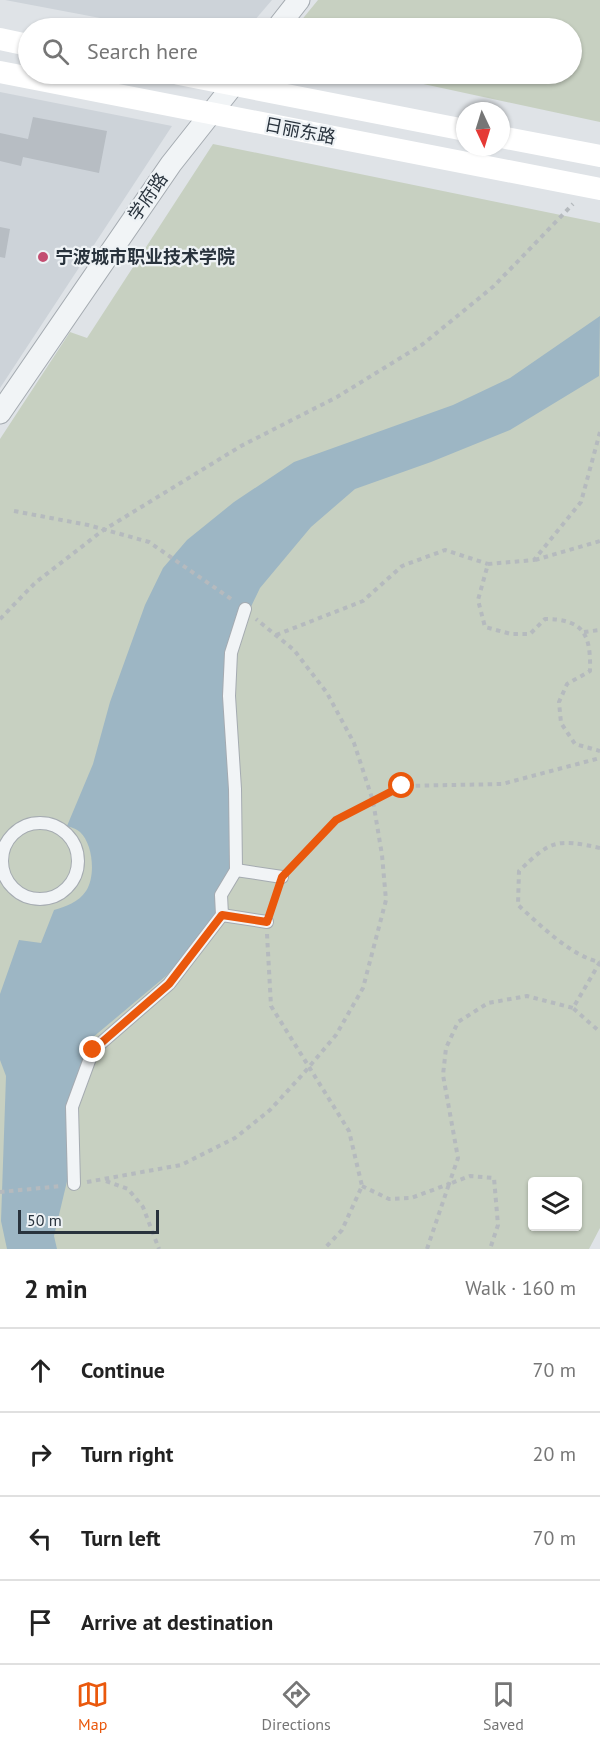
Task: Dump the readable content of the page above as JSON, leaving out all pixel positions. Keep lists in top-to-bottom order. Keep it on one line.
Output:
{"streets":{"main road":["日丽东路"],"street":["学府路"]},"crossings":[["日丽东路","学府路"]],"places":["宁波城市职业技术学院"],"scale_bar":"50 m","north":"bottom","page":{"search":"Search here","scale":"50 m","heading":["2 min","Walk · 160 m"],"list":[["Continue","70 m"],["Turn right","20 m"],["Turn left","70 m"],"Arrive at destination"],"nav":["Map","Directions","Saved"]}}
